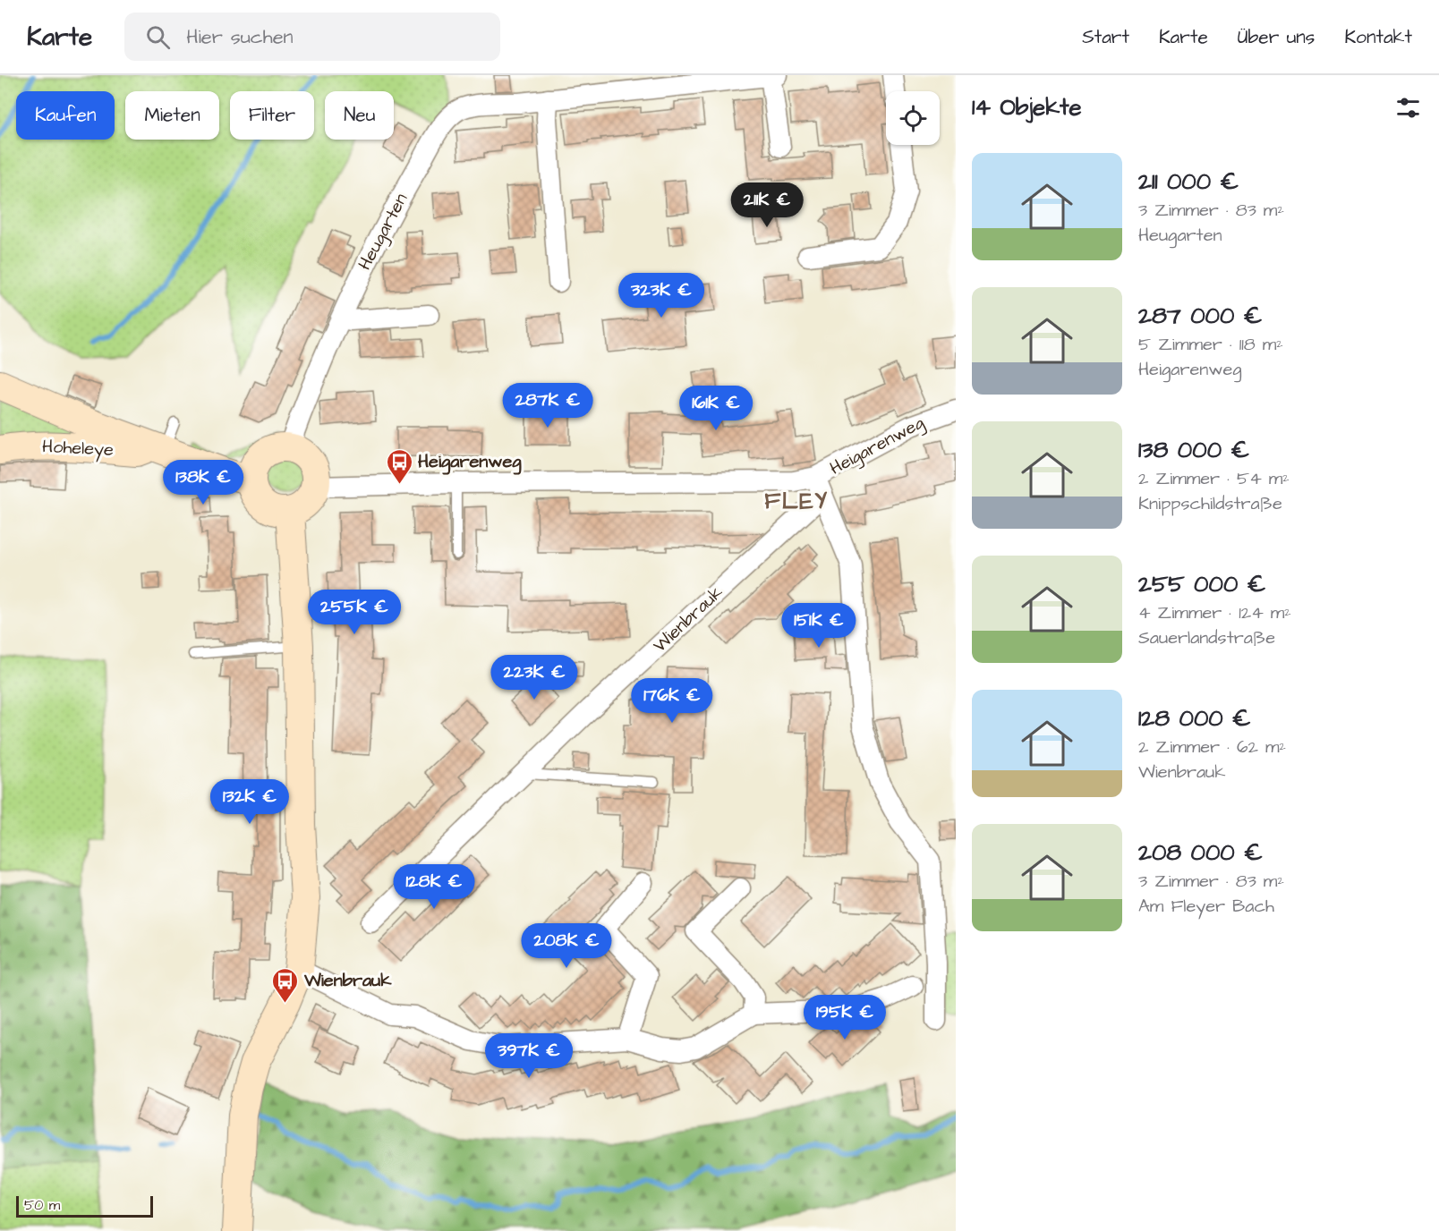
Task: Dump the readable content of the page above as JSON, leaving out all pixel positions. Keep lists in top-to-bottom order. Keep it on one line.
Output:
{"streets":{"street":["Heugarten","Heigarenweg","Hoheleye","Wienbrauk"]},"crossings":[["Heugarten","Heigarenweg"]],"districts":["FLEY"],"places":{"bus stop":["Heigarenweg","Wienbrauk"]},"scale_bar":"50 m","page":{"header":"Karte","search":"Hier suchen","nav":["Start","Karte","Über uns","Kontakt"],"heading":"14 Objekte","chip":["Kaufen","Mieten","Filter","Neu"],"list":[{"name":"211 000 €","note":"3 Zimmer · 83 m² · Heugarten"},{"name":"287 000 €","note":"5 Zimmer · 118 m² · Heigarenweg"},{"name":"138 000 €","note":"2 Zimmer · 54 m² · Knippschildstraße"},{"name":"255 000 €","note":"4 Zimmer · 124 m² · Sauerlandstraße"},{"name":"128 000 €","note":"2 Zimmer · 62 m² · Wienbrauk"},{"name":"208 000 €","note":"3 Zimmer · 83 m² · Am Fleyer Bach"}],"price":["211K €","323K €","287K €","161K €","138K €","255K €","151K €","223K €","176K €","132K €","128K €","208K €","195K €","397K €"],"scale":"50 m"}}
